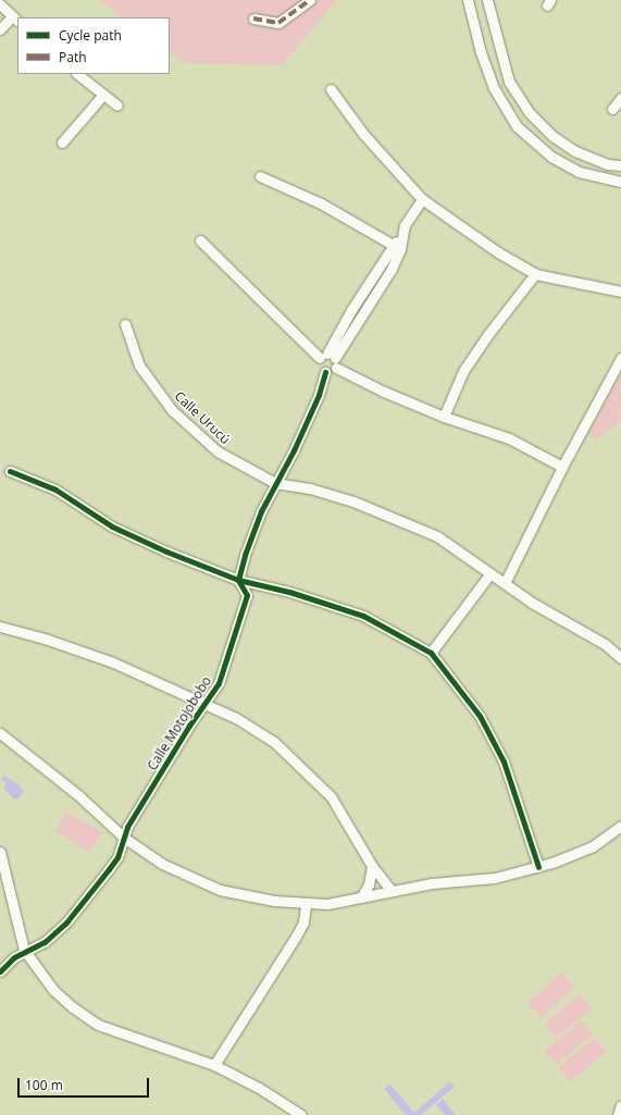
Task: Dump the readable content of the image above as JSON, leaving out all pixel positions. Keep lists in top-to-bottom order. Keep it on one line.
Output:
{"streets":{"street":["Calle Urucú","Calle Motojobobo"]},"legend":["Cycle path","Path"],"scale_bar":"100 m"}
